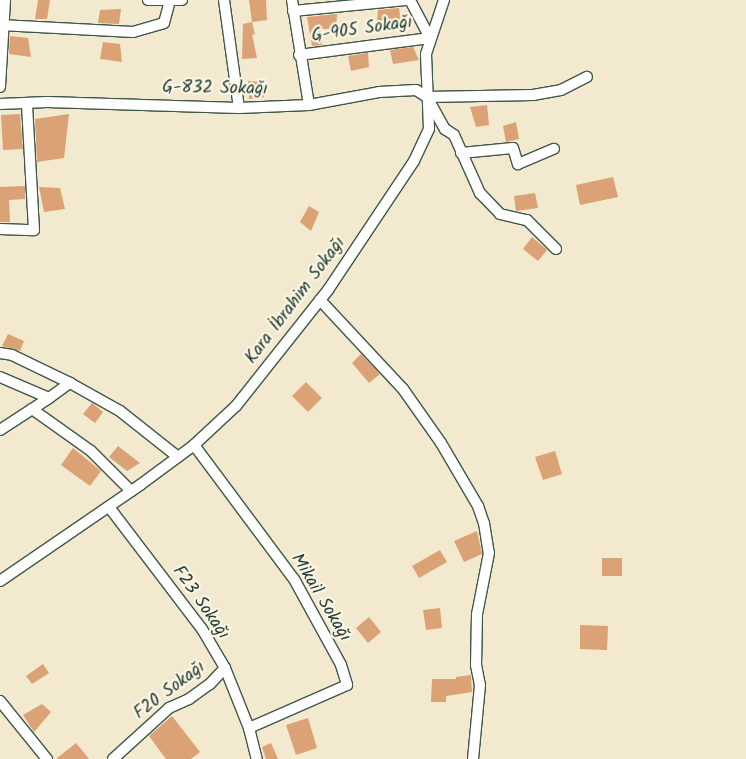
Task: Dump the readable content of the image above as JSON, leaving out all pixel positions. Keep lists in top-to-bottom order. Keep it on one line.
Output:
{"streets":{"street":["G-905 Sokağı","G-832 Sokağı","Kara İbrahim Sokağı","Mikail Sokağı","F23 Sokağı","F20 Sokağı"]},"crossings":[["G-905 Sokağı","Kara İbrahim Sokağı"],["G-832 Sokağı","Kara İbrahim Sokağı"],["Kara İbrahim Sokağı","Mikail Sokağı"],["Kara İbrahim Sokağı","F23 Sokağı"],["Mikail Sokağı","F23 Sokağı"],["F23 Sokağı","F20 Sokağı"]]}
